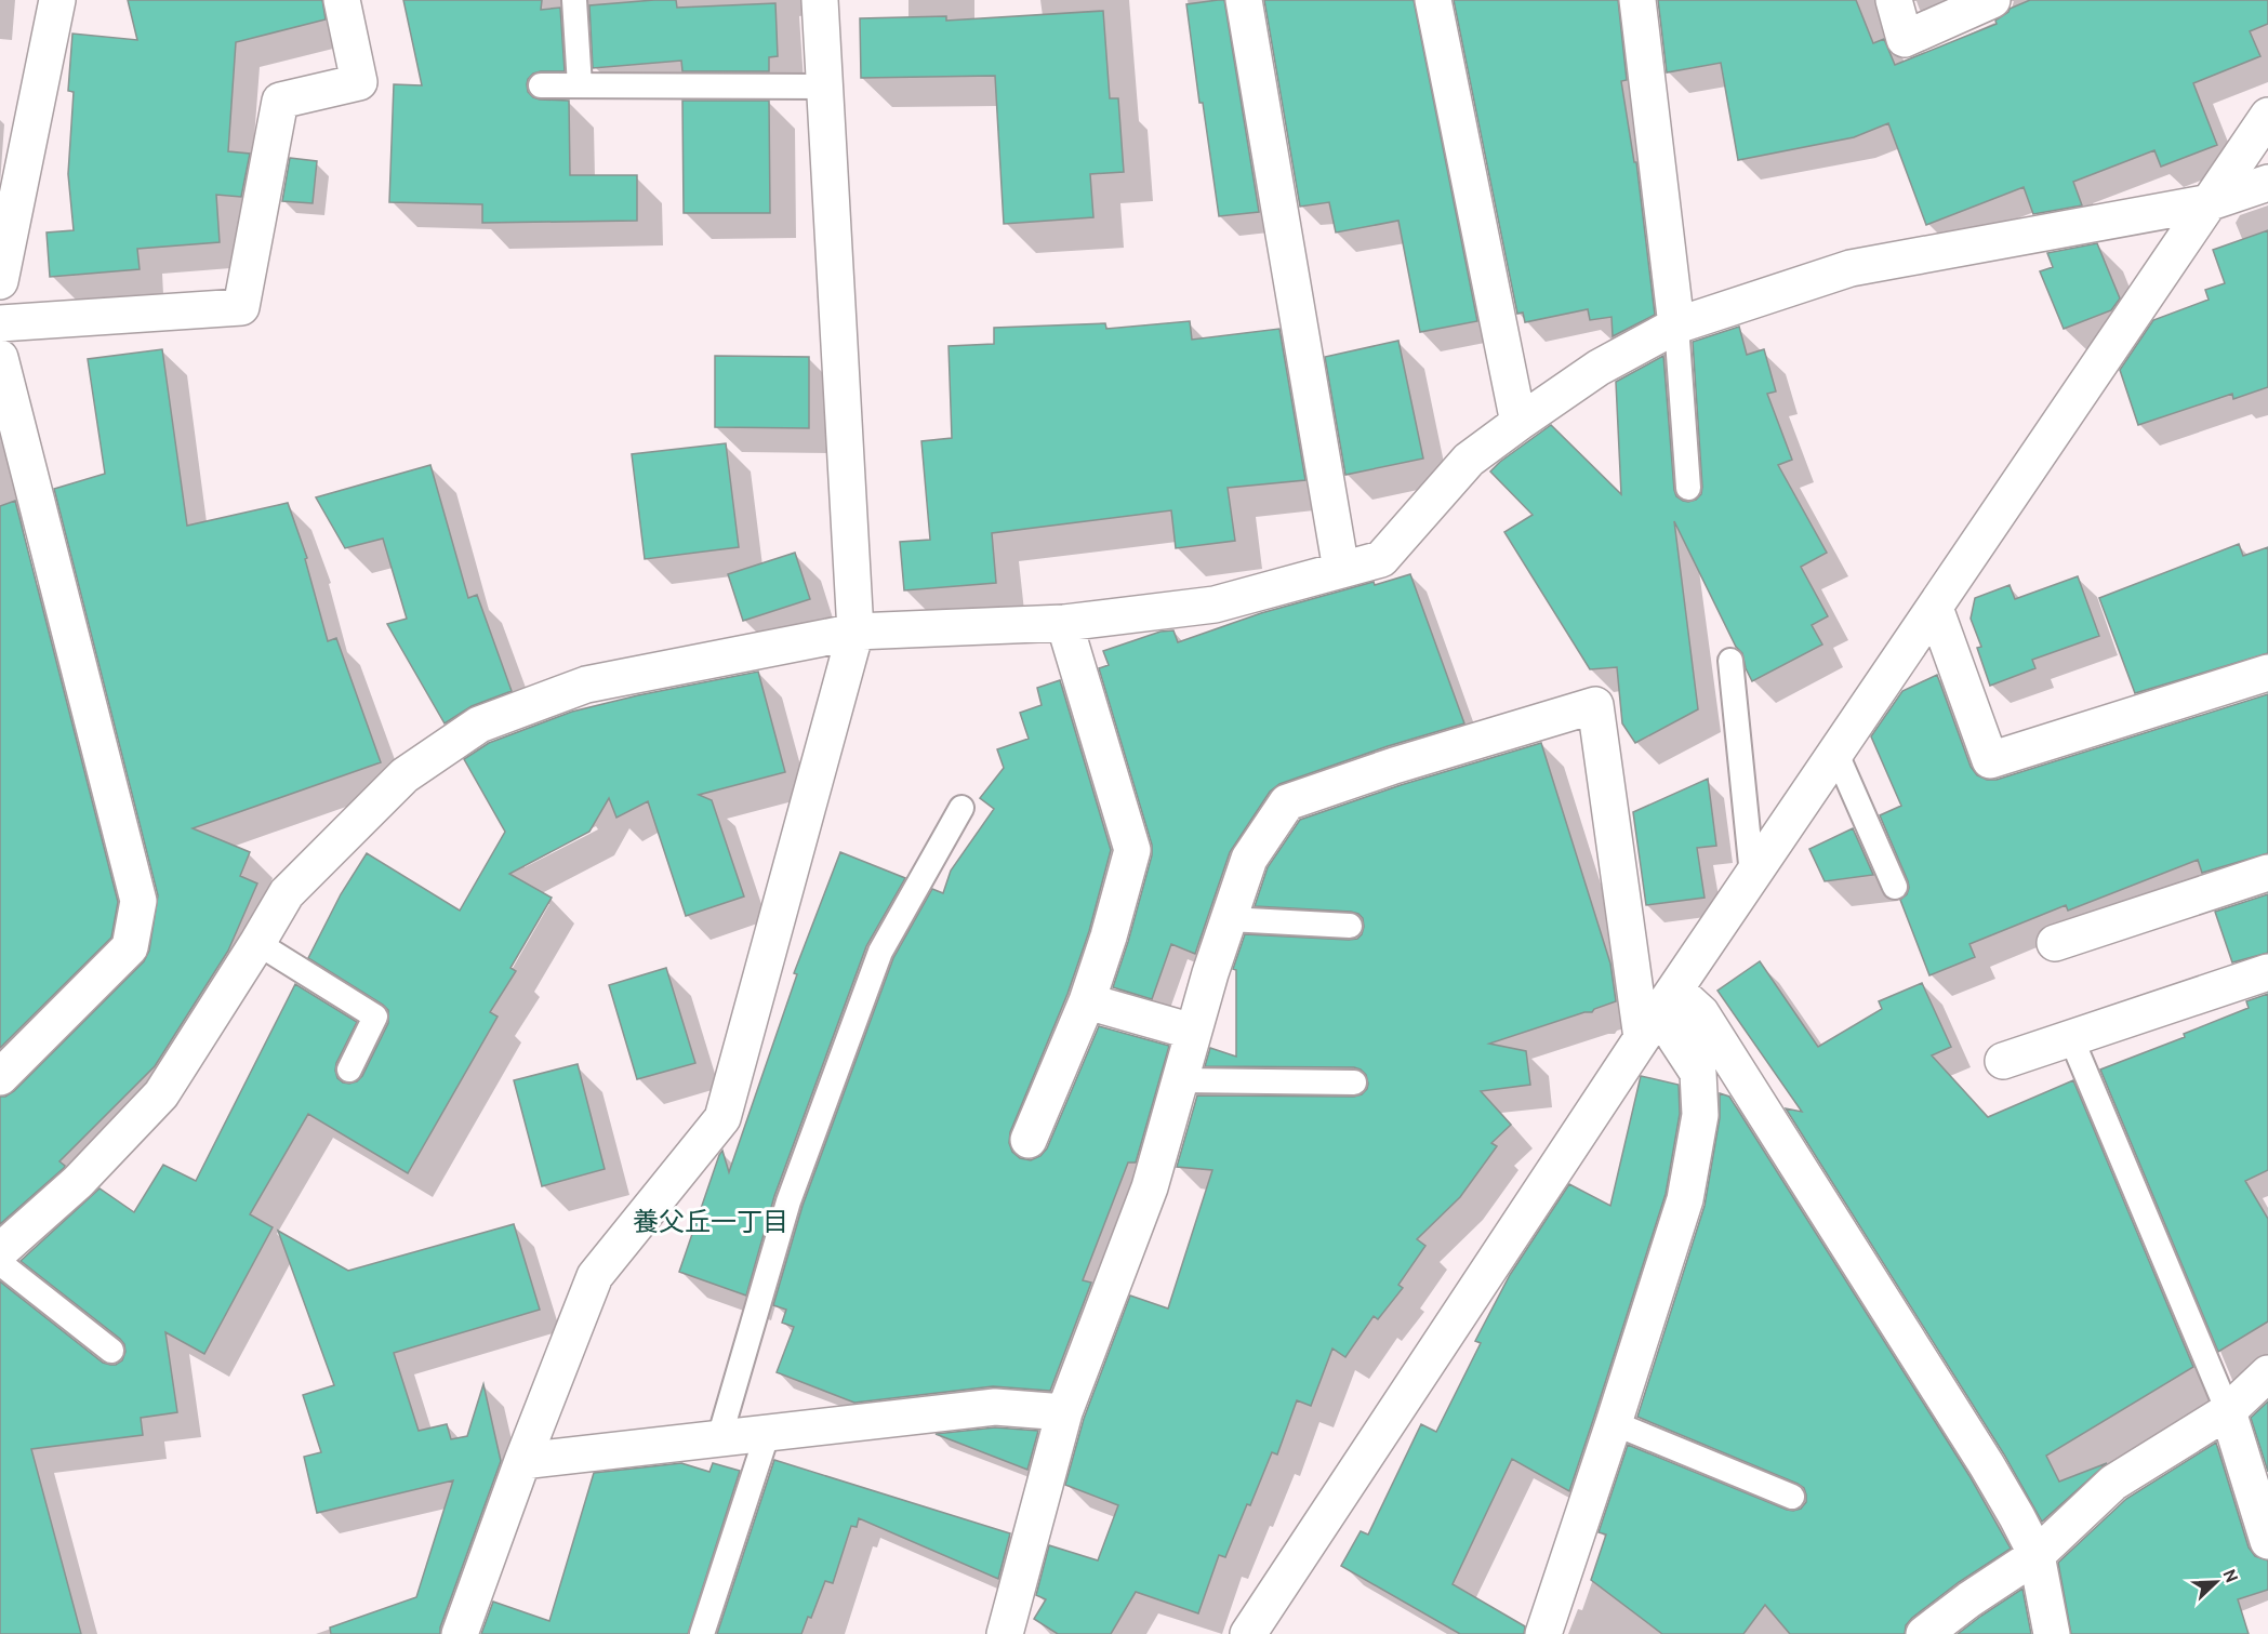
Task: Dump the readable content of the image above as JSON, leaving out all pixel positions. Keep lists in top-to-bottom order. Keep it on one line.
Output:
{"districts":["養父丘一丁目"],"north":"top right"}
